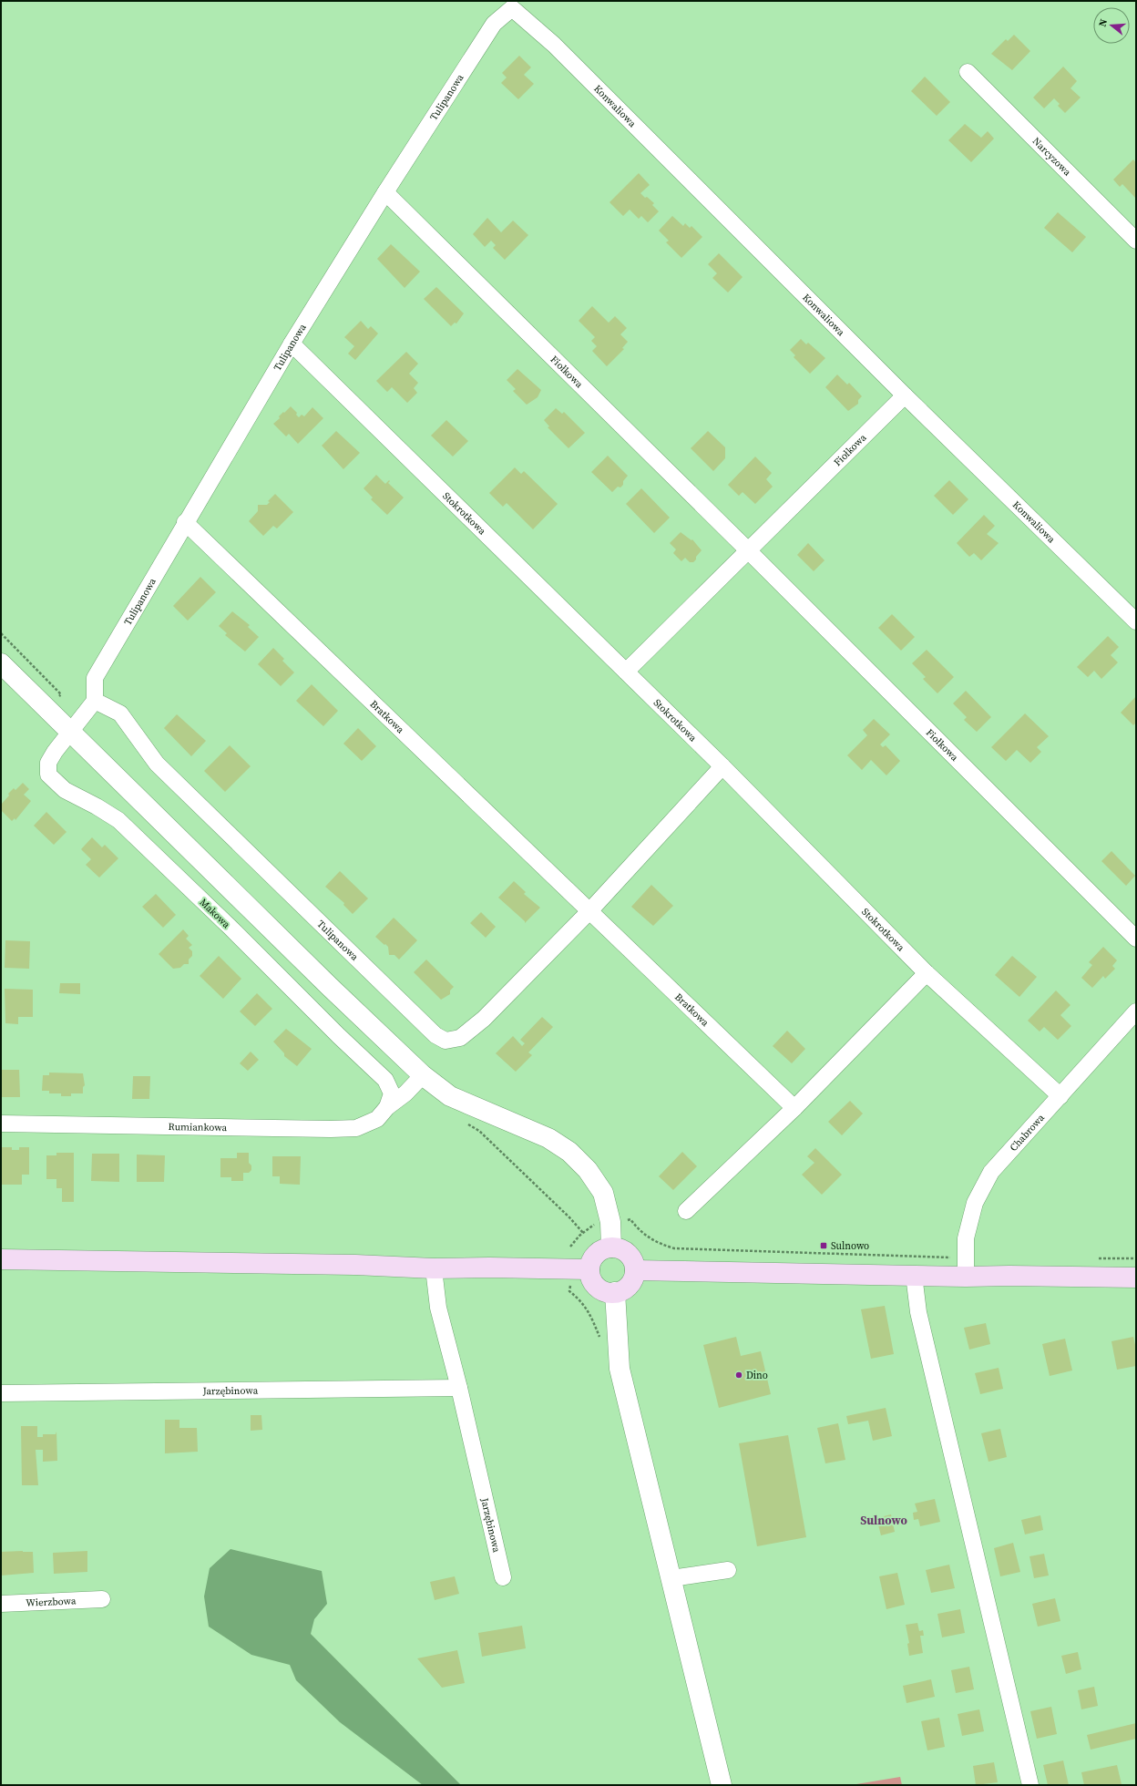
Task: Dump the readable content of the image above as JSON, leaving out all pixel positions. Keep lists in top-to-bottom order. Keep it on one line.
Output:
{"streets":{"street":["Tulipanowa","Konwaliowa","Narcyzowa","Fiołkowa","Stokrotkowa","Bratkowa","Makowa","Rumiankowa","Chabrowa","Jarzębinowa","Wierzbowa"]},"crossings":[["Tulipanowa","Konwaliowa"],["Tulipanowa","Fiołkowa"],["Tulipanowa","Stokrotkowa"],["Tulipanowa","Bratkowa"],["Konwaliowa","Fiołkowa"],["Fiołkowa","Stokrotkowa"],["Stokrotkowa","Chabrowa"],["Makowa","Rumiankowa"]],"districts":["Sulnowo"],"places":{"transit":["Sulnowo"],"other":["Dino"]},"north":"left"}
